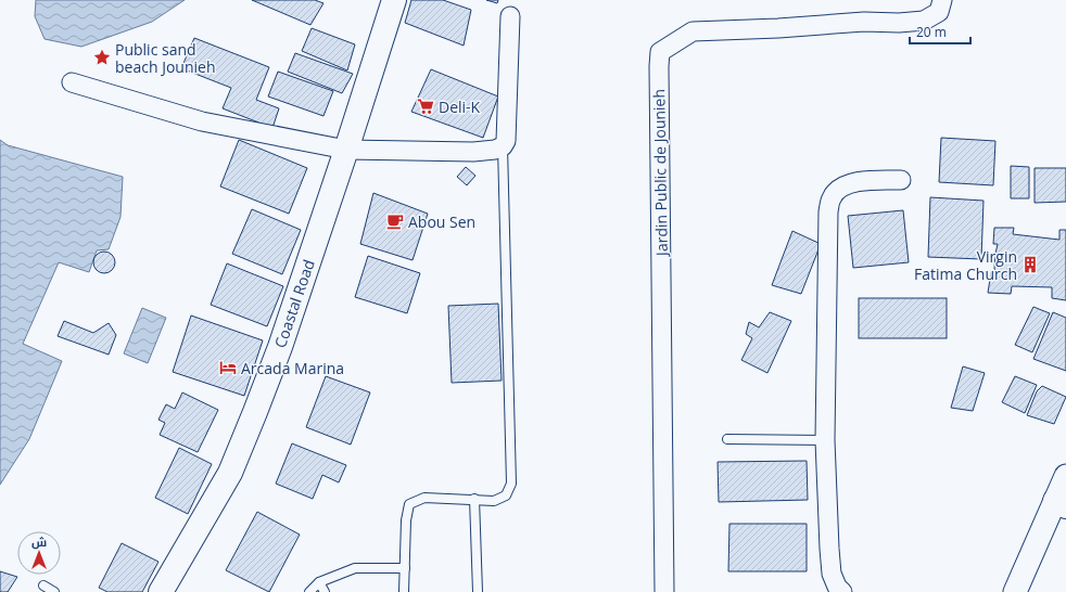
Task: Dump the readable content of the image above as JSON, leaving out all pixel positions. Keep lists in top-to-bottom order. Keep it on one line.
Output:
{"streets":{"main road":["Coastal Road"],"street":["Jardin Public de Jounieh"]},"places":{"place":["Public sand beach Jounieh"],"supermarket":["Deli-K"],"cafe":["Abou Sen"],"building":["Virgin Fatima Church"],"hotel":["Arcada Marina"]},"scale_bar":"20 m","north":"top"}
